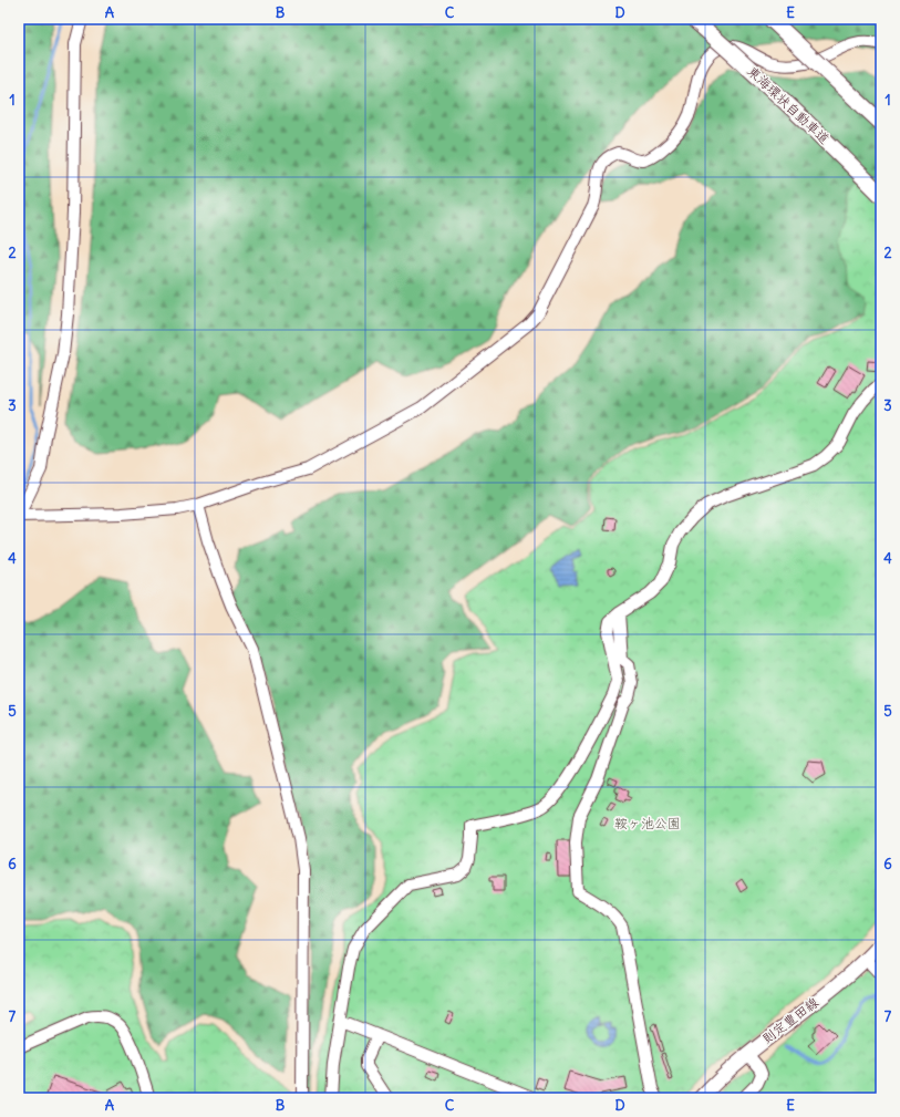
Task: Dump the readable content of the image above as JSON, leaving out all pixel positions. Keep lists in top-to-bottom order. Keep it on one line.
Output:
{"streets":{"highway":["東海環状自動車道"],"main road":["則定豊田線"]},"parks":["鞍ヶ池公園"],"grid":{"columns":["A","B","C","D","E"],"rows":["1","2","3","4","5","6","7"]}}
